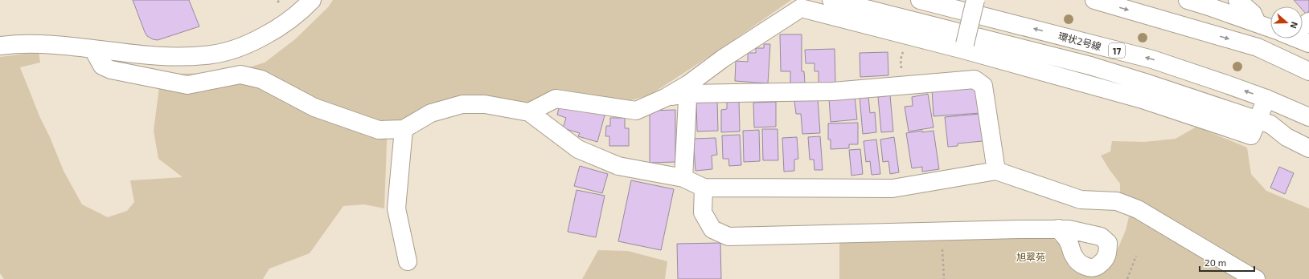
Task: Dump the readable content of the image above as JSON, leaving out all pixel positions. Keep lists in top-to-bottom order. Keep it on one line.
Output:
{"streets":{"street":["環状2号線","17"]},"parks":["旭翠苑"],"scale_bar":"20 m","north":"right"}
